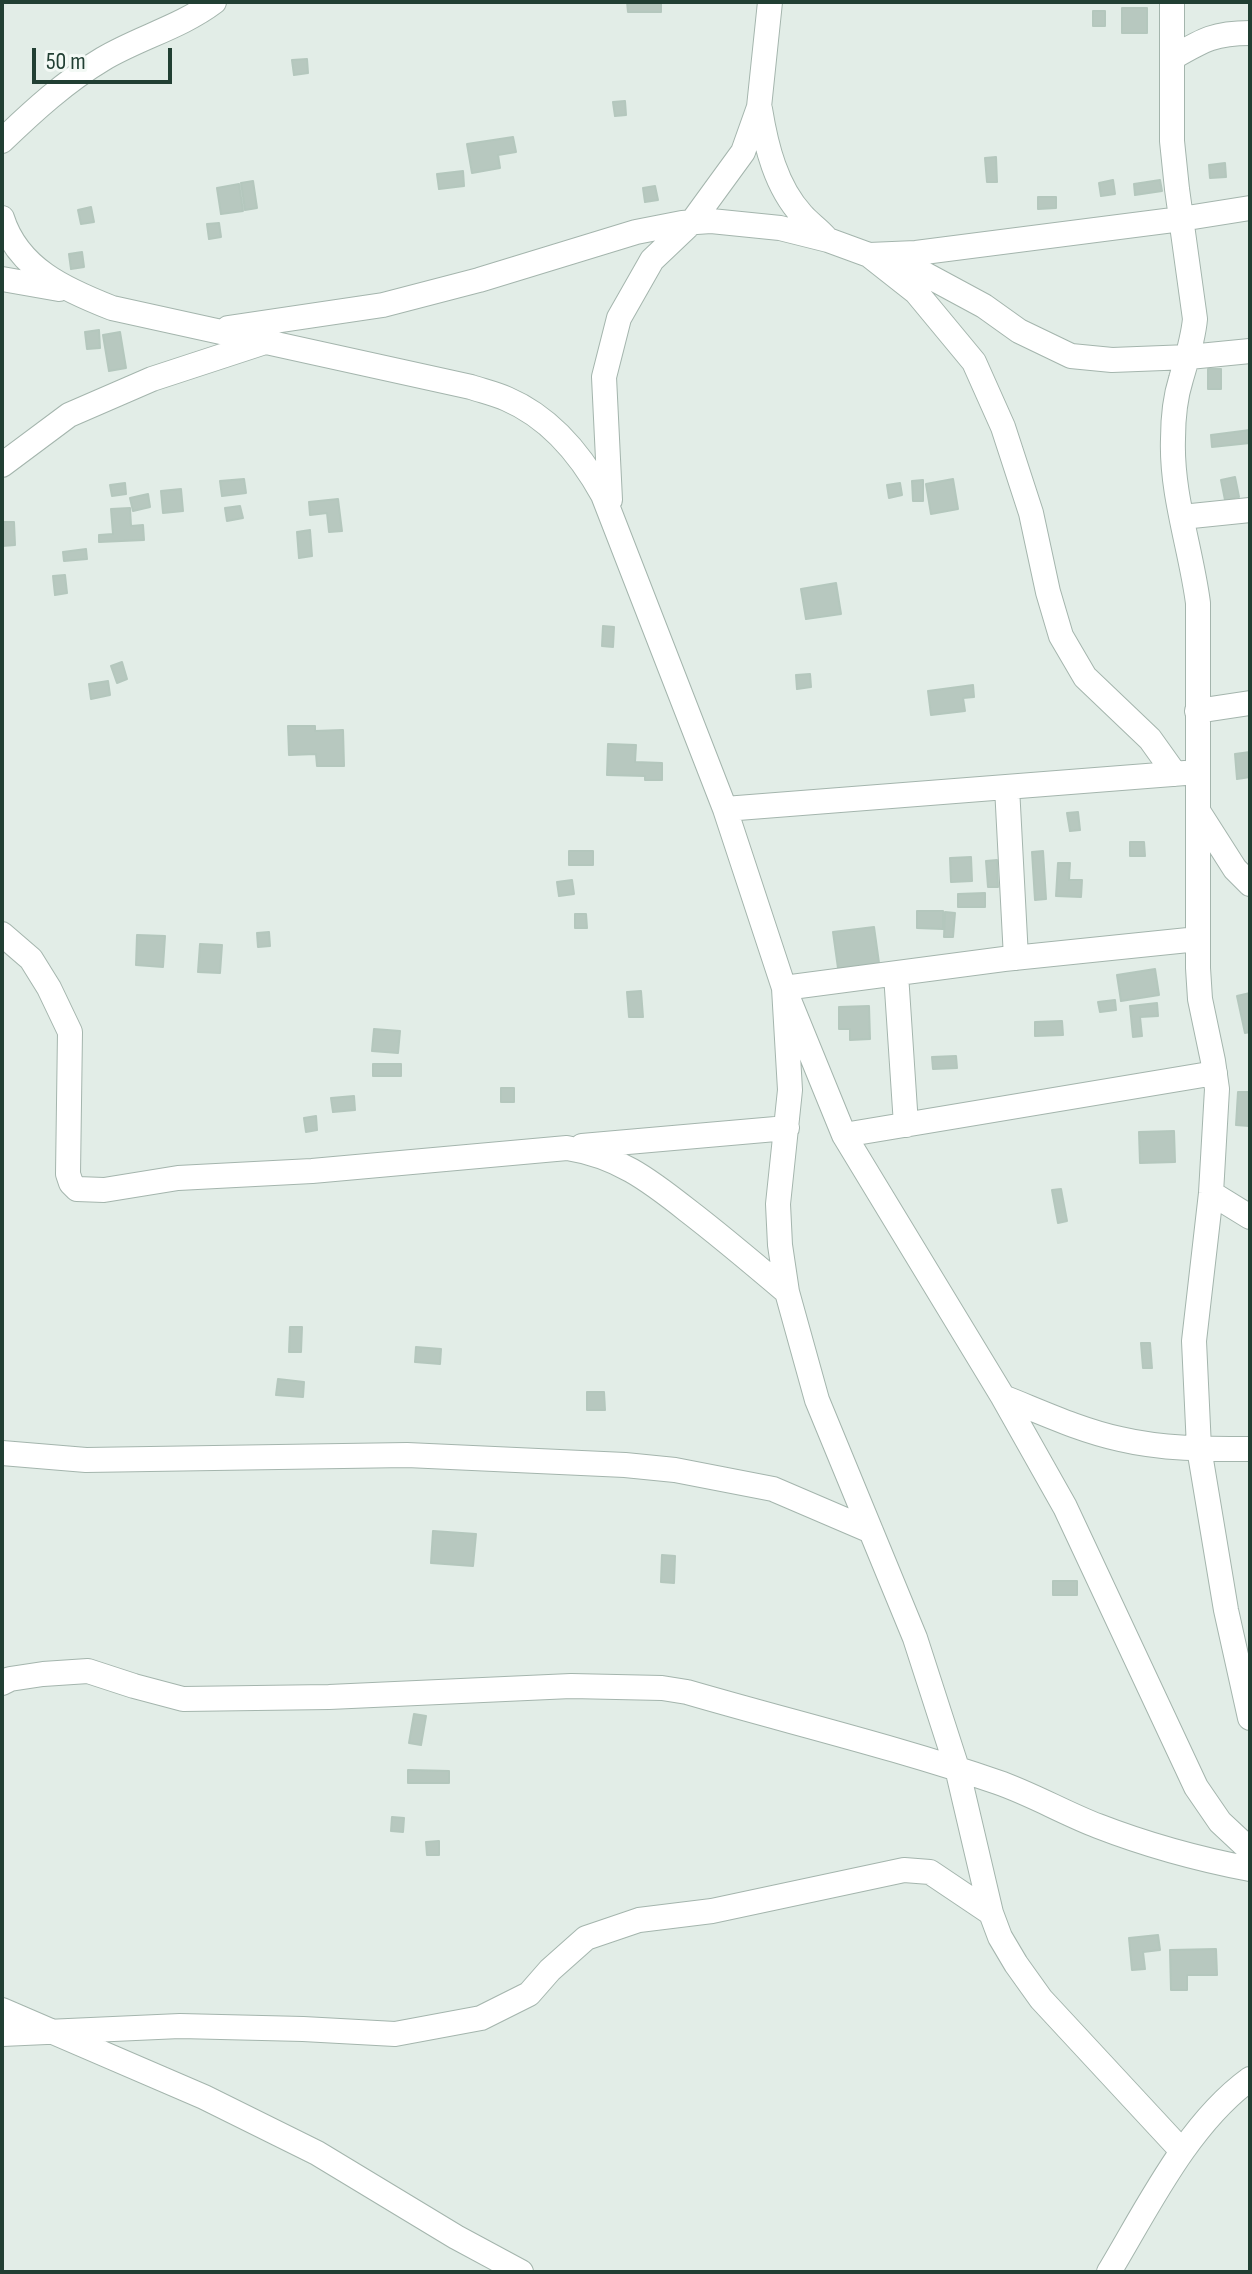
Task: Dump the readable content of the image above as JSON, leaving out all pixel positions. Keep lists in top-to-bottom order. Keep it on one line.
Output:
{"scale_bar":"50 m"}
